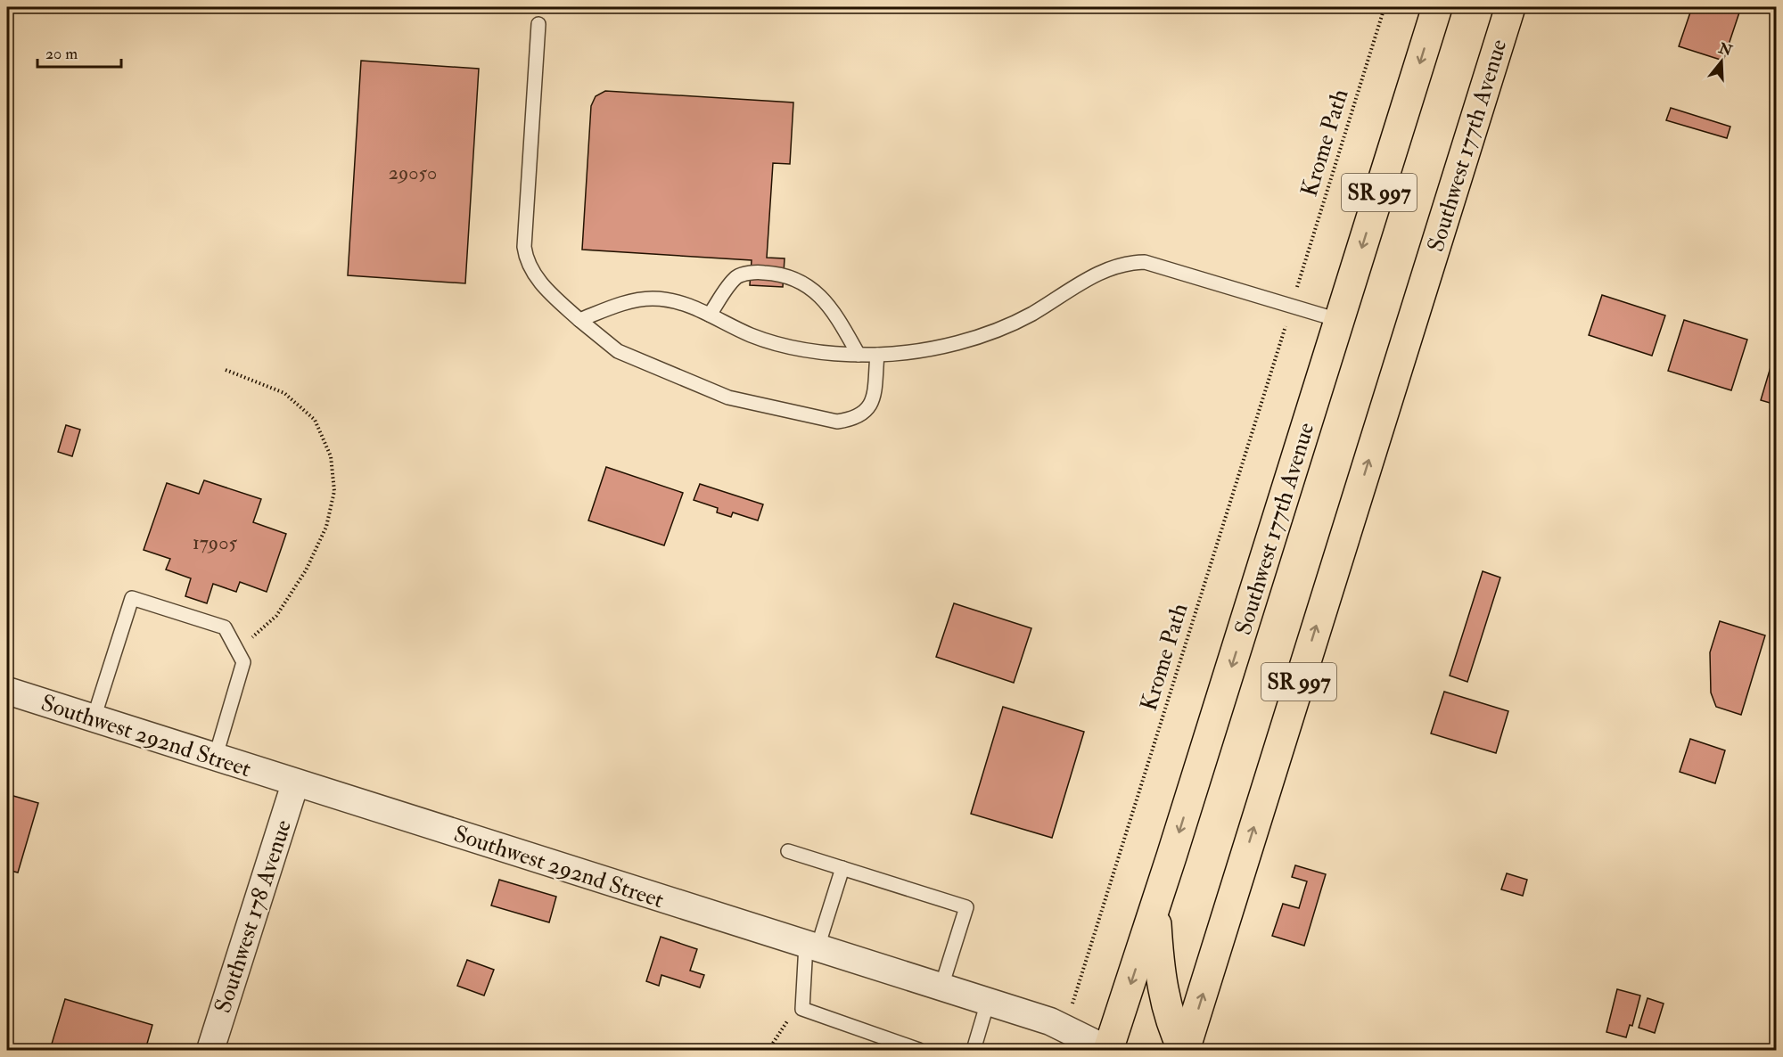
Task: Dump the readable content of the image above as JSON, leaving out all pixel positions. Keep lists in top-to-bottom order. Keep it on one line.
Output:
{"streets":{"highway":["Southwest 177th Avenue","SR 997"],"street":["Southwest 292nd Street","Southwest 178 Avenue"],"path":["Krome Path"]},"crossings":[["Southwest 177th Avenue","Southwest 292nd Street"],["Southwest 292nd Street","Southwest 178 Avenue"]],"house_numbers":["29050","17905"],"scale_bar":"20 m","north":"top"}
